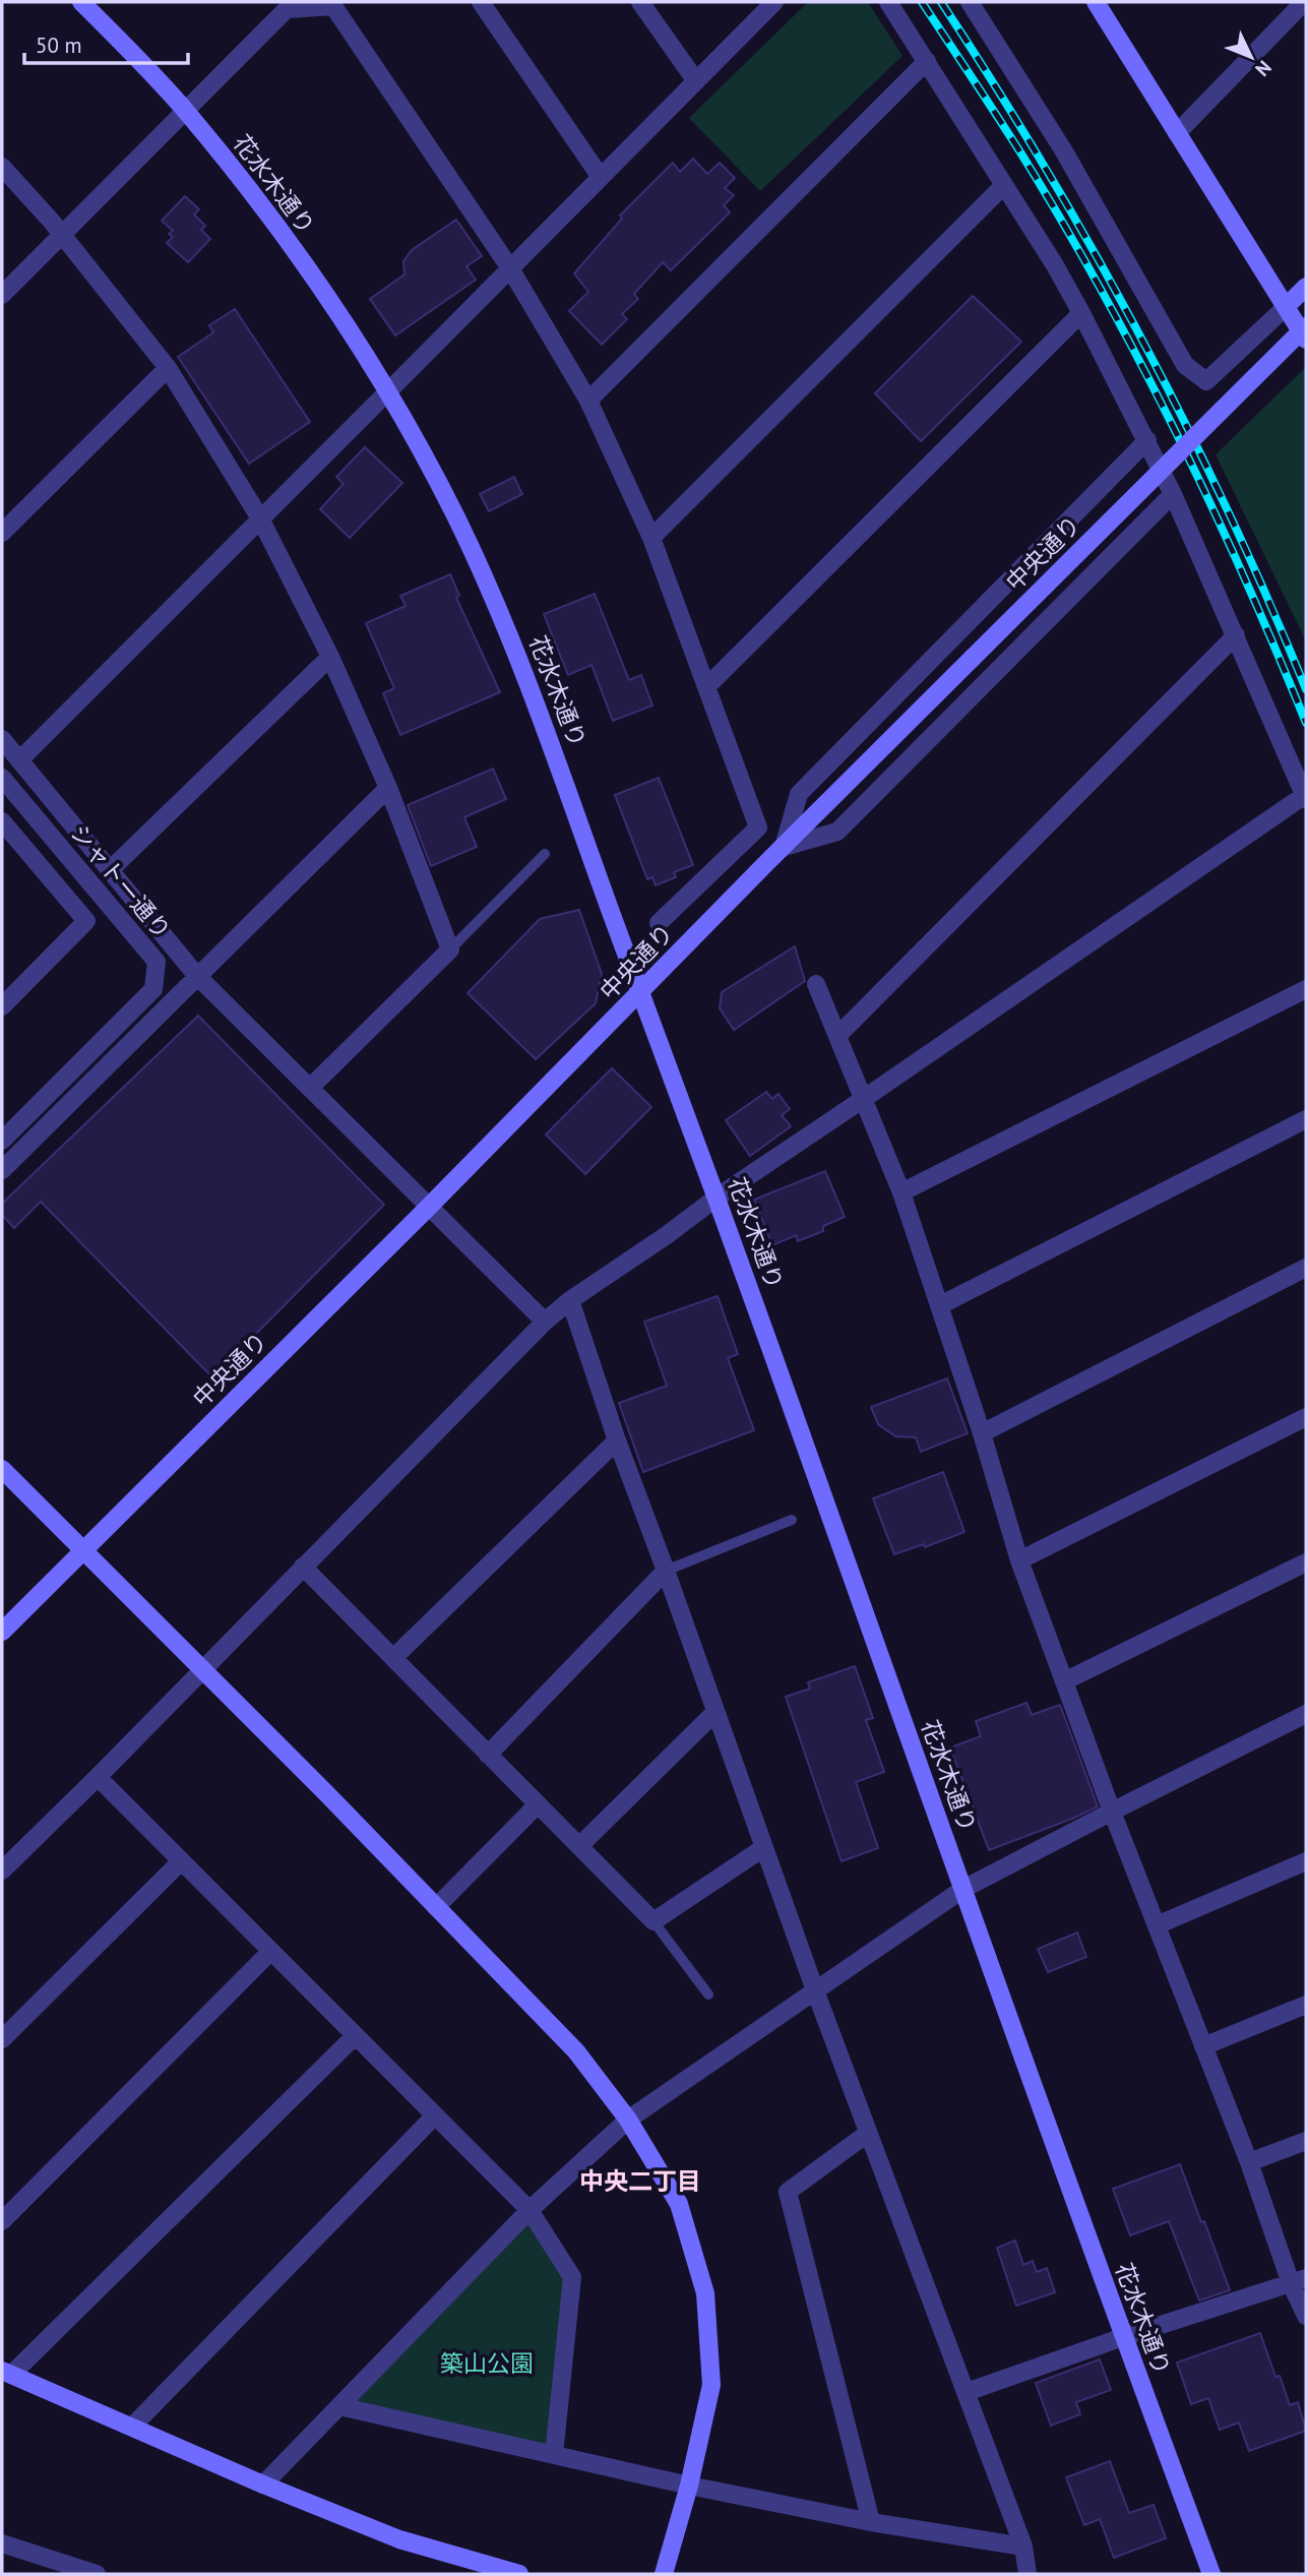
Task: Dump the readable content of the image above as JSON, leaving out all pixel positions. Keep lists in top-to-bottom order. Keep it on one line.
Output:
{"streets":{"street":["花水木通り","中央通り","シャトー通り"]},"crossings":[["花水木通り","中央通り"]],"districts":["中央二丁目"],"parks":["築山公園"],"scale_bar":"50 m","north":"bottom right"}
